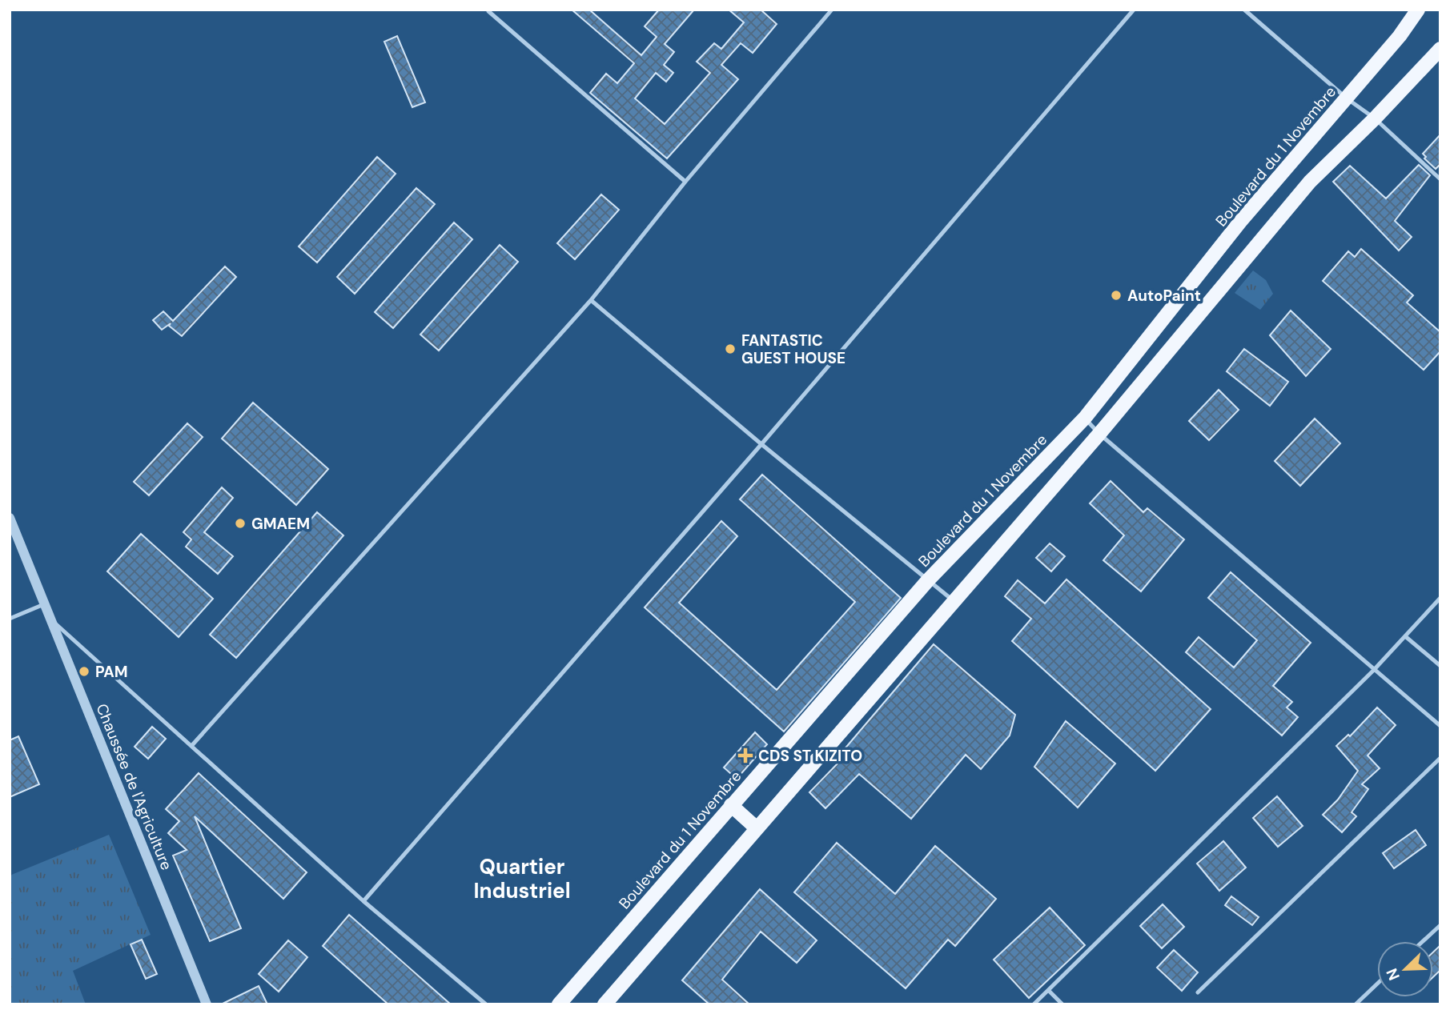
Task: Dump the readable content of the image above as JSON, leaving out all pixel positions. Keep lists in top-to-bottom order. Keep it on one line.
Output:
{"streets":{"main road":["Boulevard du 1 Novembre"],"street":["Chaussée de l'Agriculture"]},"districts":["Quartier Industriel"],"places":{"other":["AutoPaint","FANTASTIC GUEST HOUSE","GMAEM","PAM"],"health":["CDS ST KIZITO"]},"north":"bottom left"}
